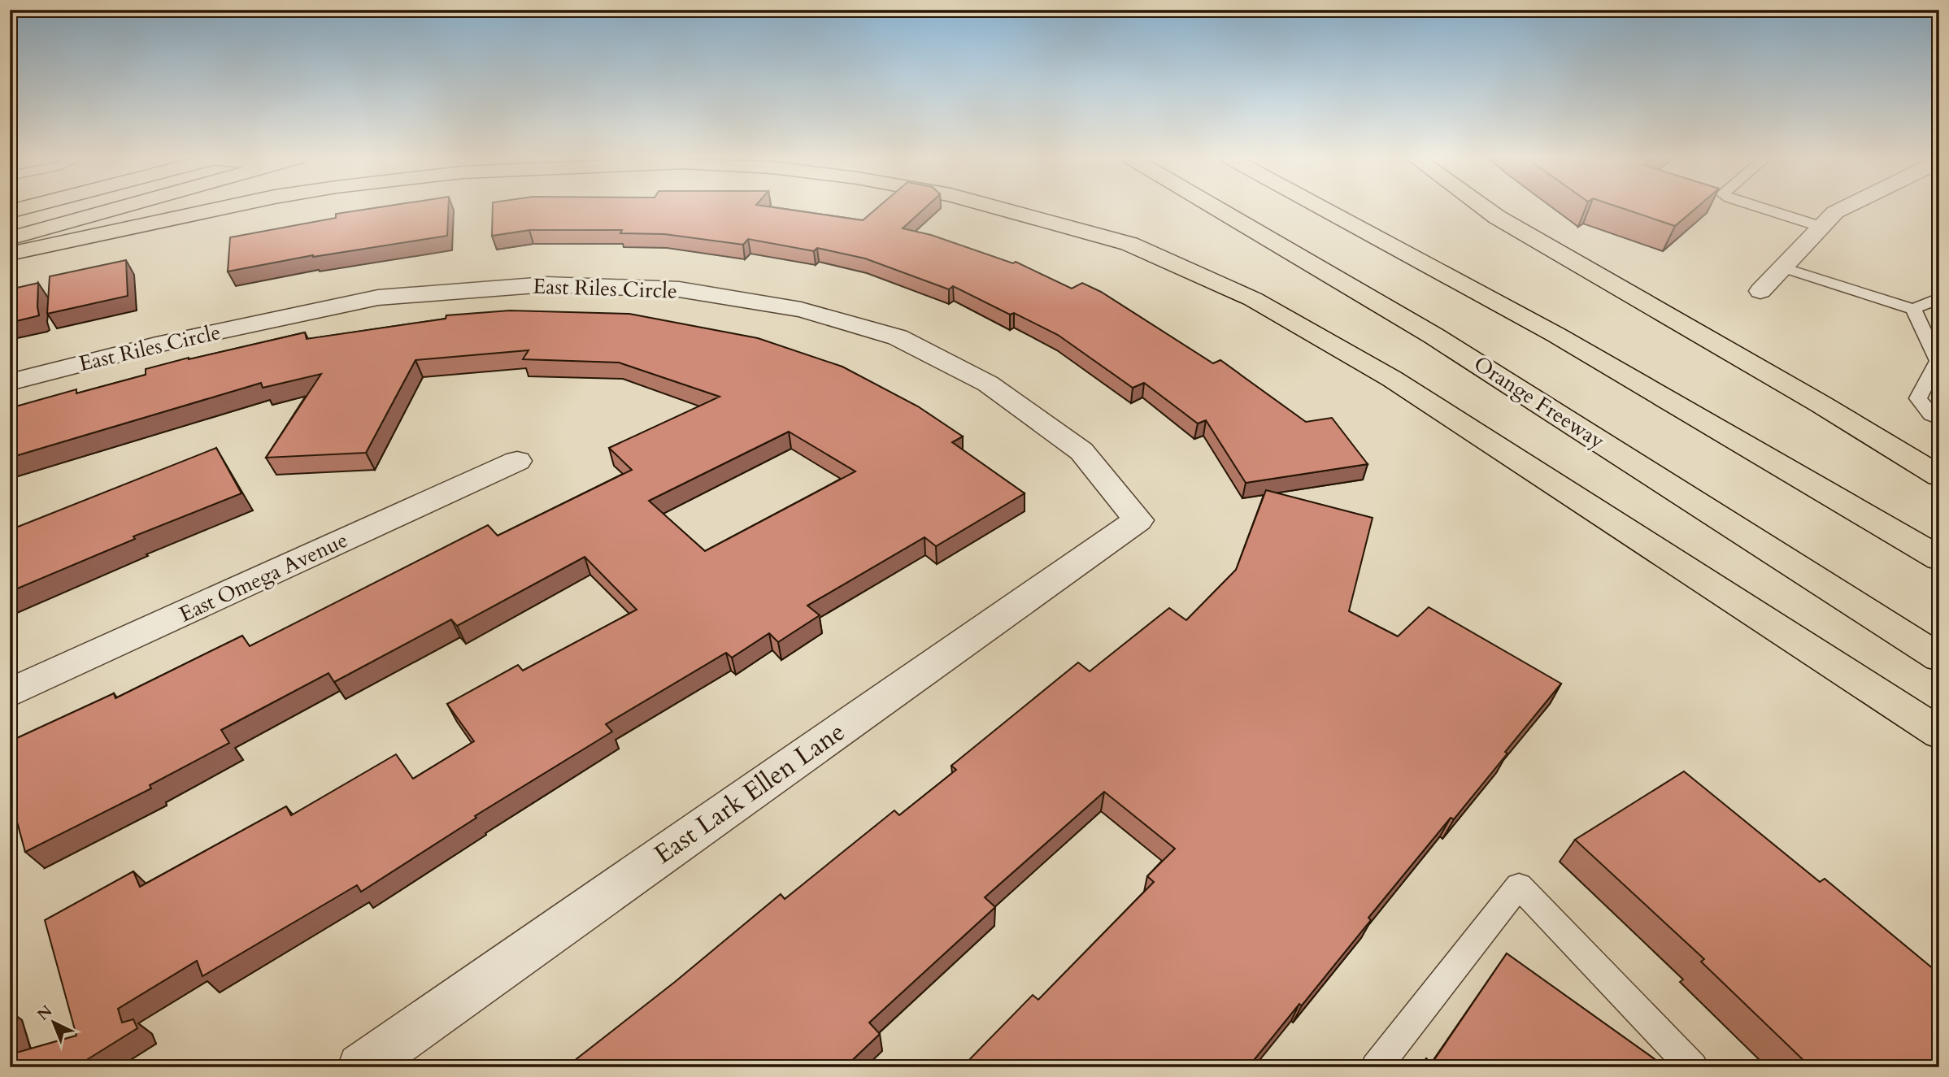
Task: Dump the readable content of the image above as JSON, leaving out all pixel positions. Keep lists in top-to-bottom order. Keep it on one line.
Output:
{"streets":{"main road":["Orange Freeway"],"street":["East Riles Circle","East Omega Avenue","East Lark Ellen Lane"]},"crossings":[["East Riles Circle","East Lark Ellen Lane"]],"north":"top left"}
